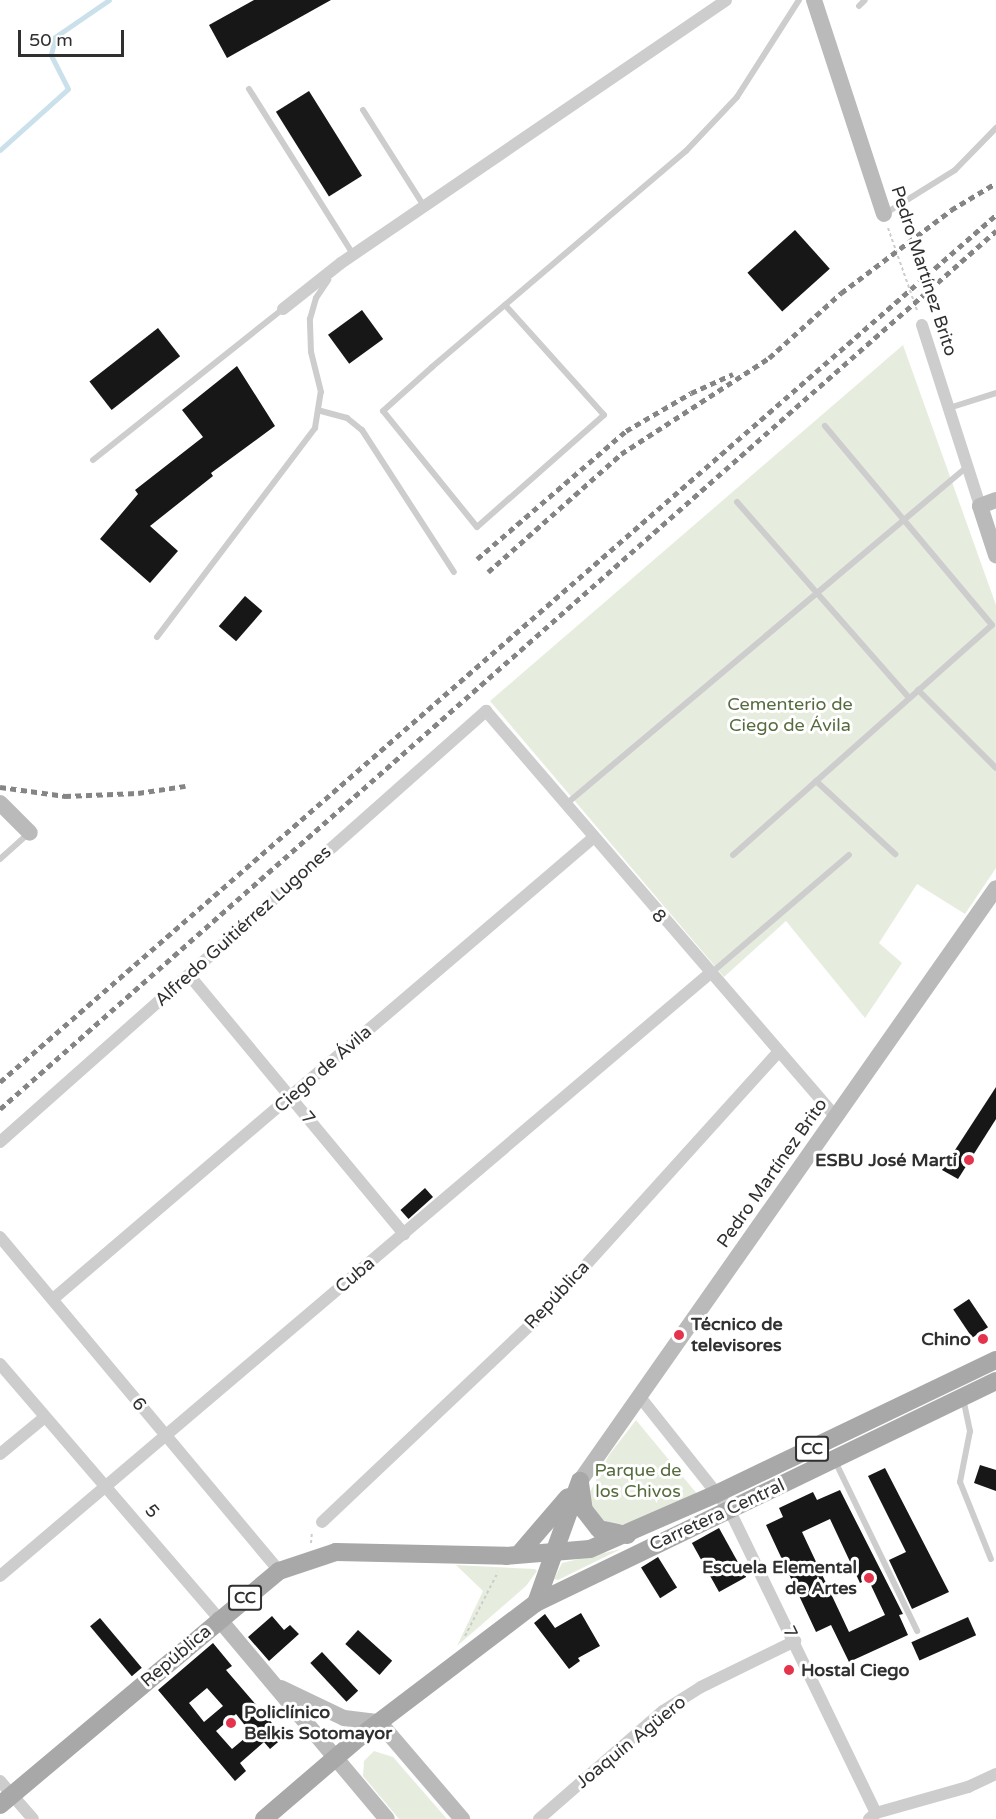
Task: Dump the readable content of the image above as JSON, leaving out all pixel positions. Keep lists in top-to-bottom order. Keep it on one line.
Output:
{"streets":{"main road":["República","CC","Carretera Central"],"street":["Pedro Martínez Brito","8","Alfredo Guitiérrez Lugones","Ciego de Ávila","7","Cuba","6","5","Joaquín Agüero"]},"crossings":[["Pedro Martínez Brito","8"],["Pedro Martínez Brito","7"],["8","Alfredo Guitiérrez Lugones"],["8","Ciego de Ávila"],["8","Cuba"],["8","República"],["Alfredo Guitiérrez Lugones","7"],["Ciego de Ávila","7"],["Ciego de Ávila","6"],["7","Cuba"],["7","Carretera Central"],["7","Joaquín Agüero"],["Cuba","6"],["Cuba","5"],["República","6"],["República","5"],["República","Carretera Central"],["CC","5"],["CC","Carretera Central"]],"parks":["Cementerio de Ciego de Ávila","Parque de los Chivos"],"places":["ESBU José Martí","Técnico de televisores","Chino","Escuela Elemental de Artes","Hostal Ciego","Policlínico Belkis Sotomayor"],"scale_bar":"50 m"}
